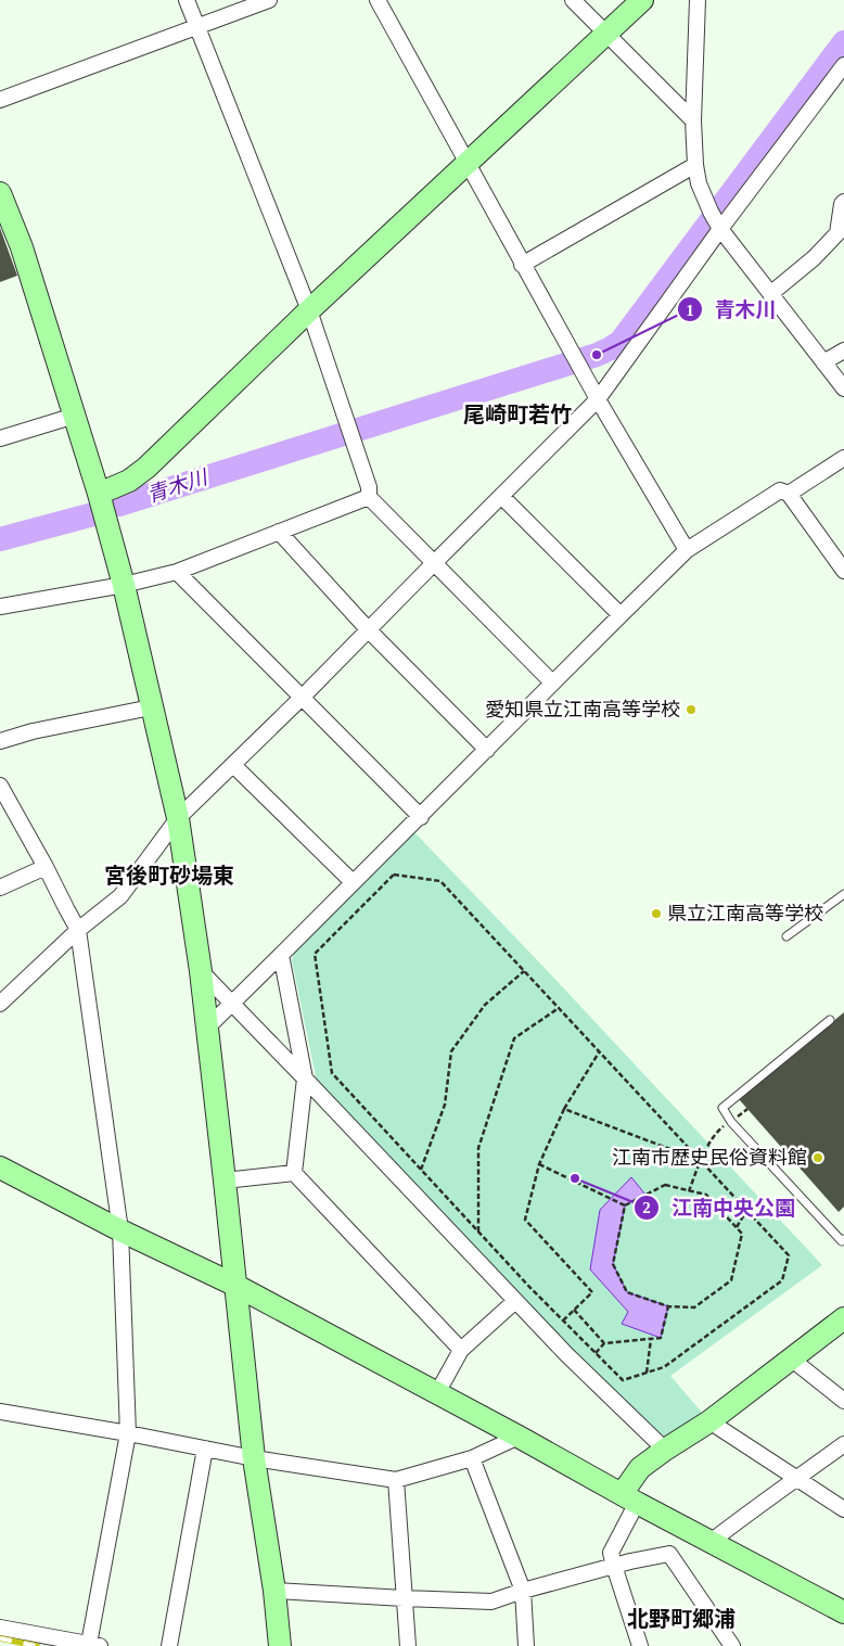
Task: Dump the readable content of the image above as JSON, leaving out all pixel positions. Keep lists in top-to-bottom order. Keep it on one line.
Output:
{"districts":["尾崎町若竹","宮後町砂場東","北野町郷浦"],"water":["青木川"],"places":["青木川","愛知県立江南高等学校","県立江南高等学校","江南市歴史民俗資料館","江南中央公園"]}
